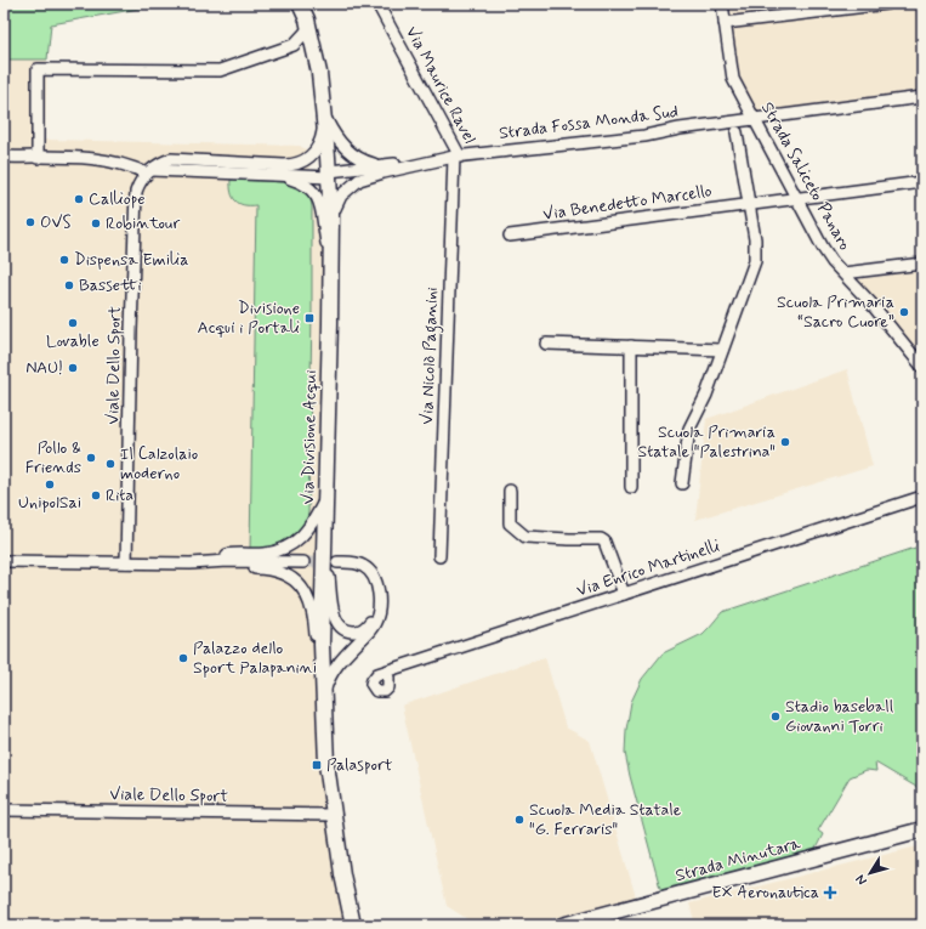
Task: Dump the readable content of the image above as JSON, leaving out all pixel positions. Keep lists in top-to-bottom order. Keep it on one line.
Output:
{"streets":{"main road":["Via Divisione Acqui","Strada Minutara"],"street":["Via Maurice Ravel","Strada Fossa Monda Sud","Strada Saliceto Panaro","Via Benedetto Marcello","Via Nicolò Paganini","Viale Dello Sport","Via Enrico Martinelli"]},"crossings":[["Via Maurice Ravel","Strada Fossa Monda Sud"],["Via Maurice Ravel","Via Nicolò Paganini"],["Strada Fossa Monda Sud","Strada Saliceto Panaro"],["Strada Fossa Monda Sud","Via Nicolò Paganini"],["Strada Fossa Monda Sud","Via Divisione Acqui"],["Strada Saliceto Panaro","Via Benedetto Marcello"],["Viale Dello Sport","Via Divisione Acqui"]],"places":{"other":["Calliope","OVS","Robintour","Dispensa Emilia","Bassetti","Scuola Primaria “Sacro Cuore”","Lovable","NAU!","Scuola Primaria Statale \"Palestrina\"","Pollo & Friends","Il Calzolaio moderno","UnipolSai","Rita","Palazzo dello Sport Palapanini","Stadio baseball Giovanni Torri","Scuola Media Statale \"G. Ferraris\""],"transit":["Divisione Acqui i Portali","Palasport"],"health":["EX Aeronautica"]},"north":"bottom left"}
